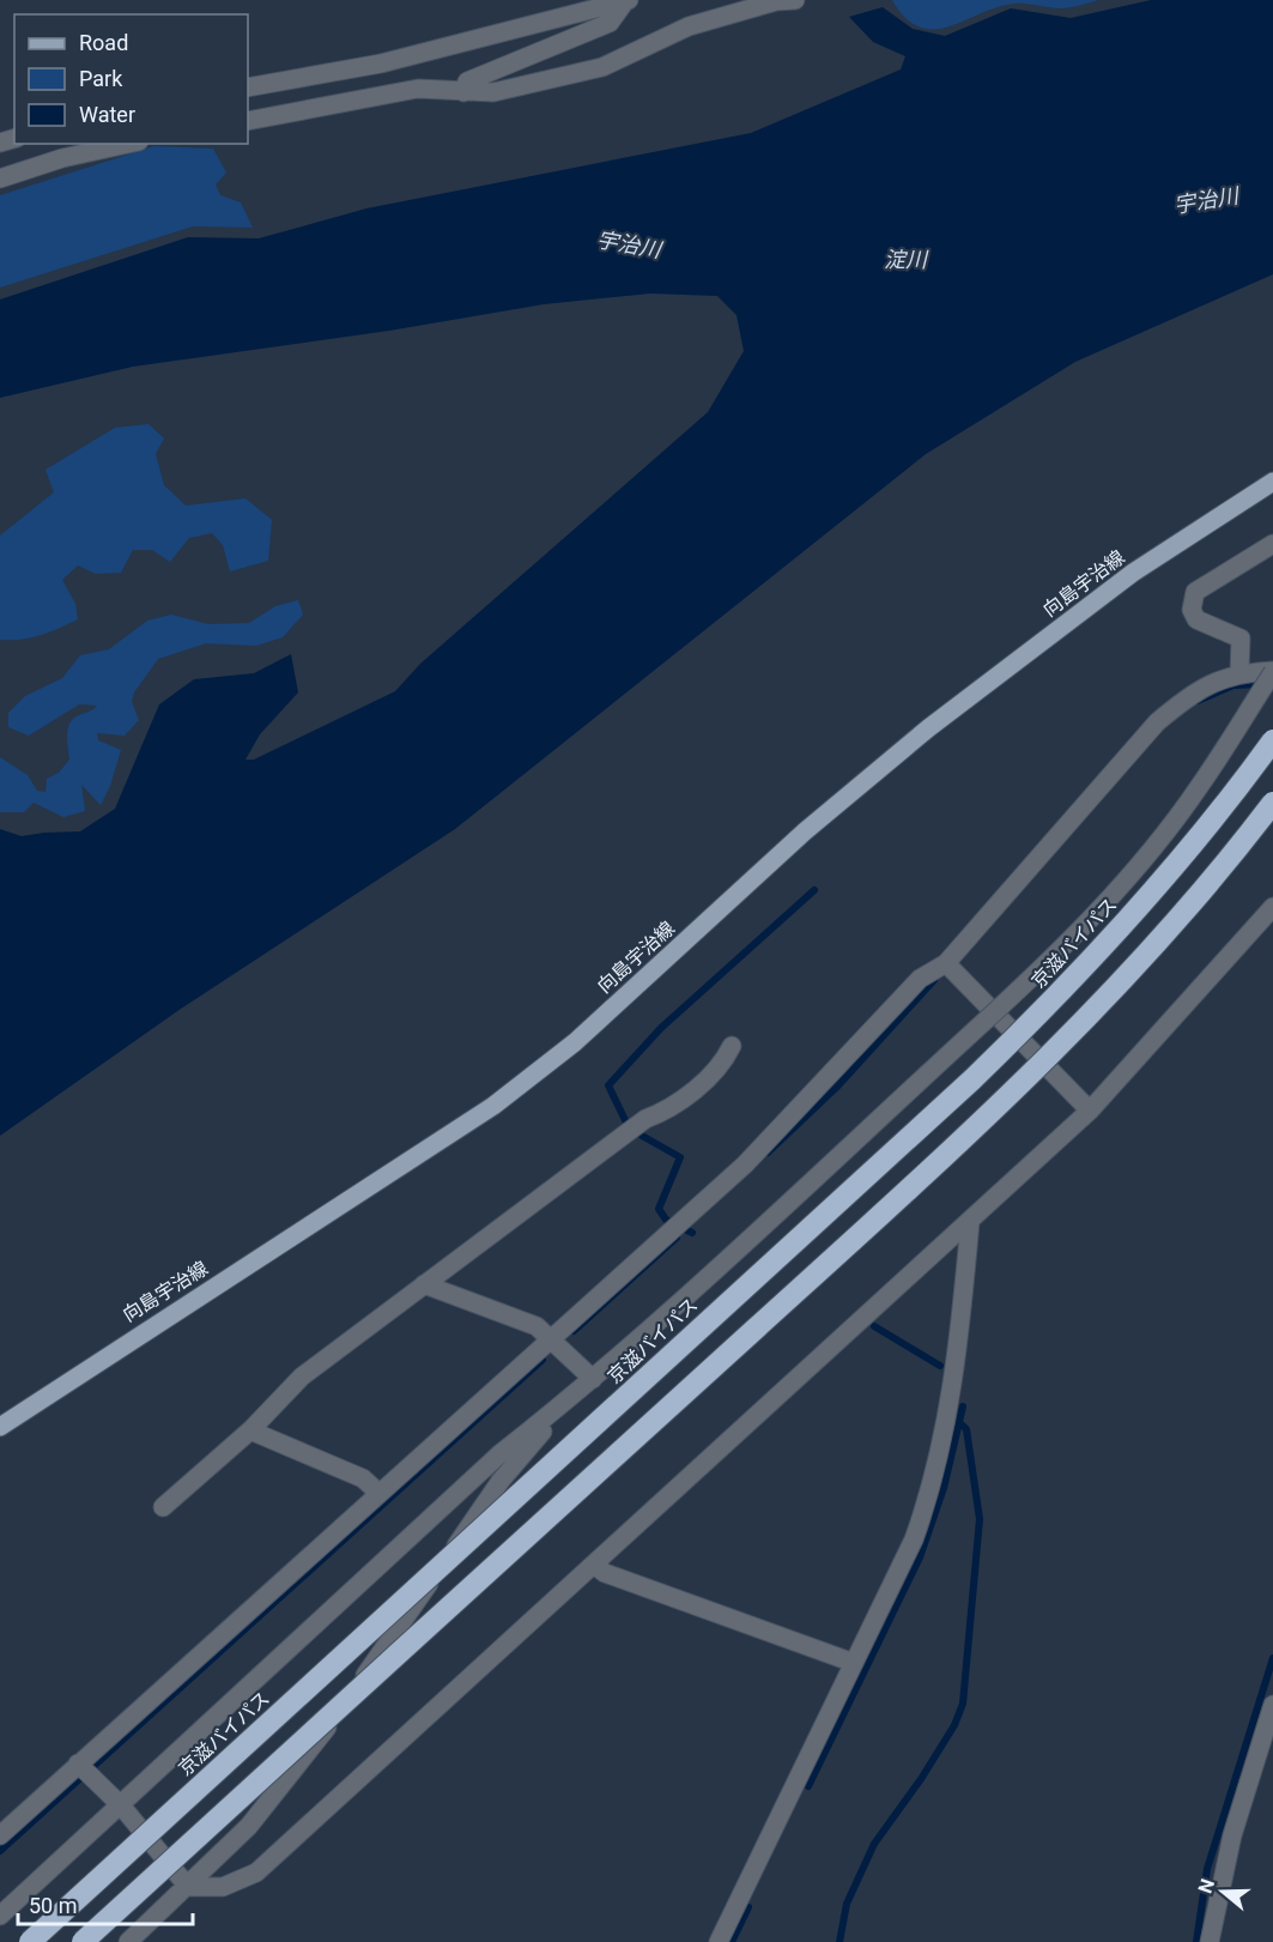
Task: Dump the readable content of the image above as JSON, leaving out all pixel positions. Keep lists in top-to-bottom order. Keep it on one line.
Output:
{"streets":{"highway":["京滋バイパス"],"main road":["向島宇治線"]},"water":["宇治川","淀川"],"legend":["Road","Park","Water"],"scale_bar":"50 m","north":"left"}
